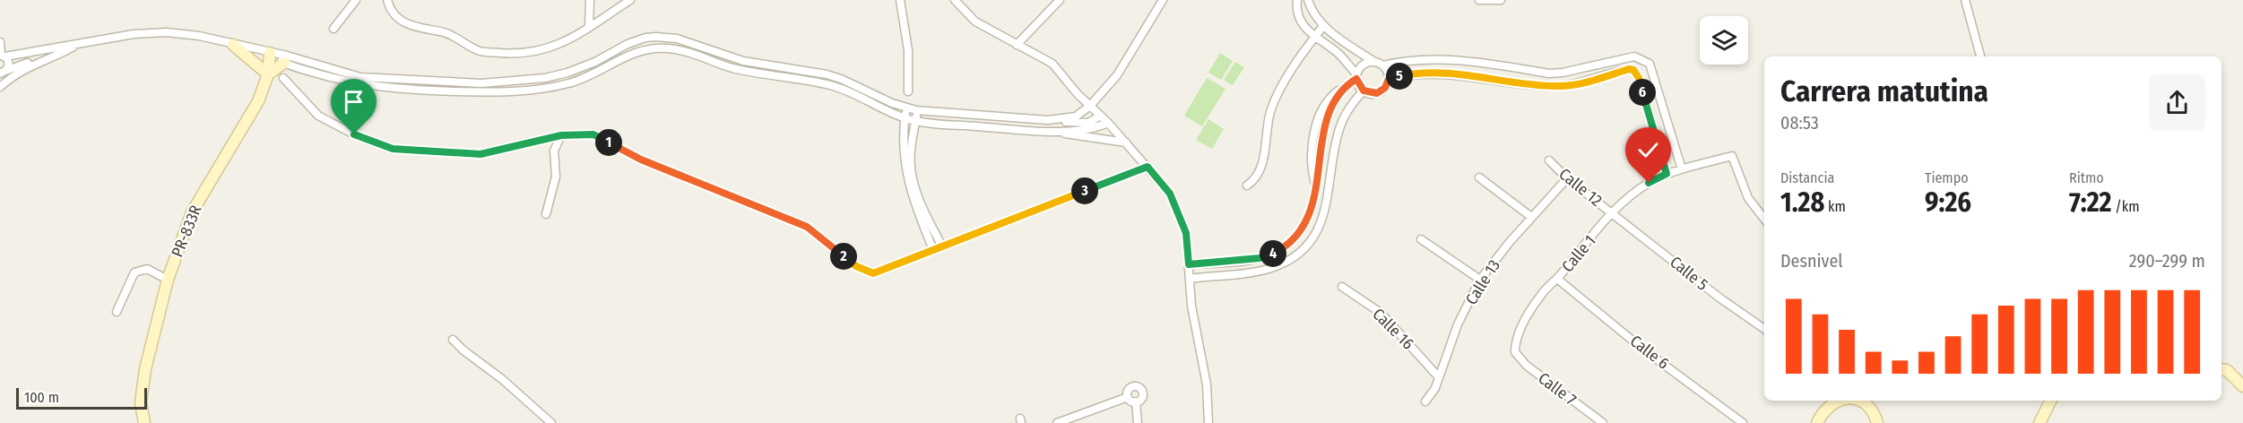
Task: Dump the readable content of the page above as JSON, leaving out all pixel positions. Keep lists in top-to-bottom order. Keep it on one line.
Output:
{"streets":{"street":["Calle 12","PR-833R","Calle 1","Calle 5","Calle 13","Calle 16","Calle 6","Calle 7"]},"crossings":[["Calle 12","Calle 1"],["Calle 12","Calle 5"],["Calle 12","Calle 13"],["Calle 1","Calle 5"],["Calle 1","Calle 6"],["Calle 1","Calle 7"],["Calle 13","Calle 16"]],"scale_bar":"100 m","page":{"heading":["Carrera matutina","08:53"],"pins":["5","6","1","3","4","2"],"stats":[["Distancia","1.28 km"],["Tiempo","9:26"],["Ritmo","7:22 /km"]],"chart":["Desnivel","290–299 m"],"scale":"100 m"}}
